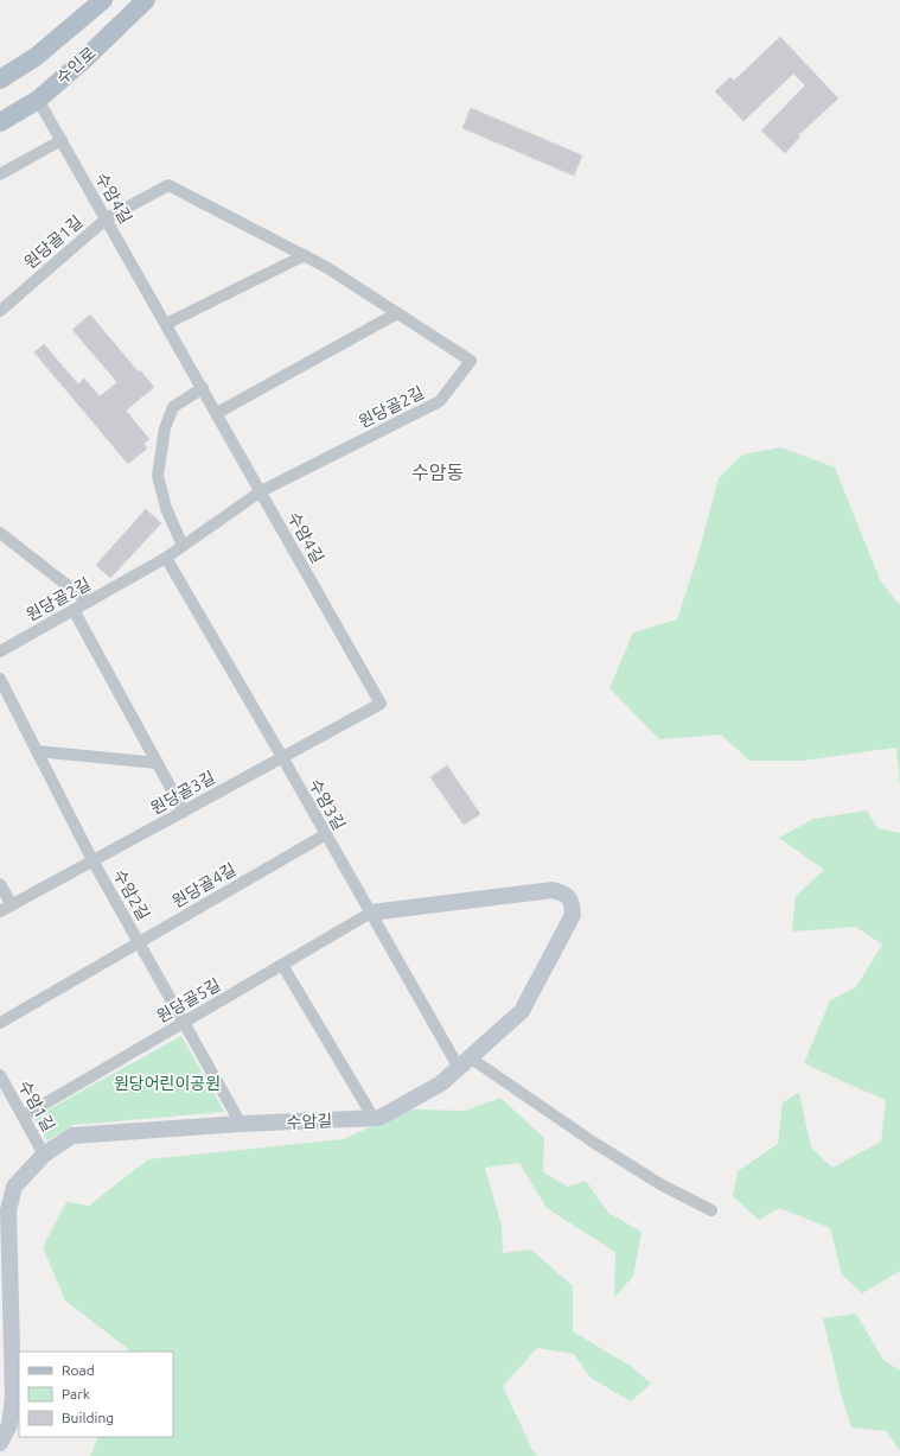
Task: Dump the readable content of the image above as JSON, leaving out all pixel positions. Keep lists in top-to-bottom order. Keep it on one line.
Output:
{"streets":{"main road":["수인로"],"street":["수암4길","원당골1길","원당골2길","원당골3길","수암3길","원당골4길","수암2길","원당골5길","수암1길","수암길"]},"crossings":[["수인로","수암4길"],["수암4길","원당골1길"],["수암4길","원당골2길"],["수암4길","원당골3길"],["원당골1길","원당골2길"],["원당골2길","수암3길"],["원당골3길","수암3길"],["원당골3길","수암2길"],["수암3길","원당골4길"],["수암3길","원당골5길"],["수암3길","수암길"],["원당골4길","수암2길"],["수암2길","원당골5길"],["수암2길","수암길"],["원당골5길","수암1길"],["원당골5길","수암길"],["수암1길","수암길"]],"districts":["수암동"],"parks":["원당어린이공원"],"legend":["Road","Park","Building"]}
